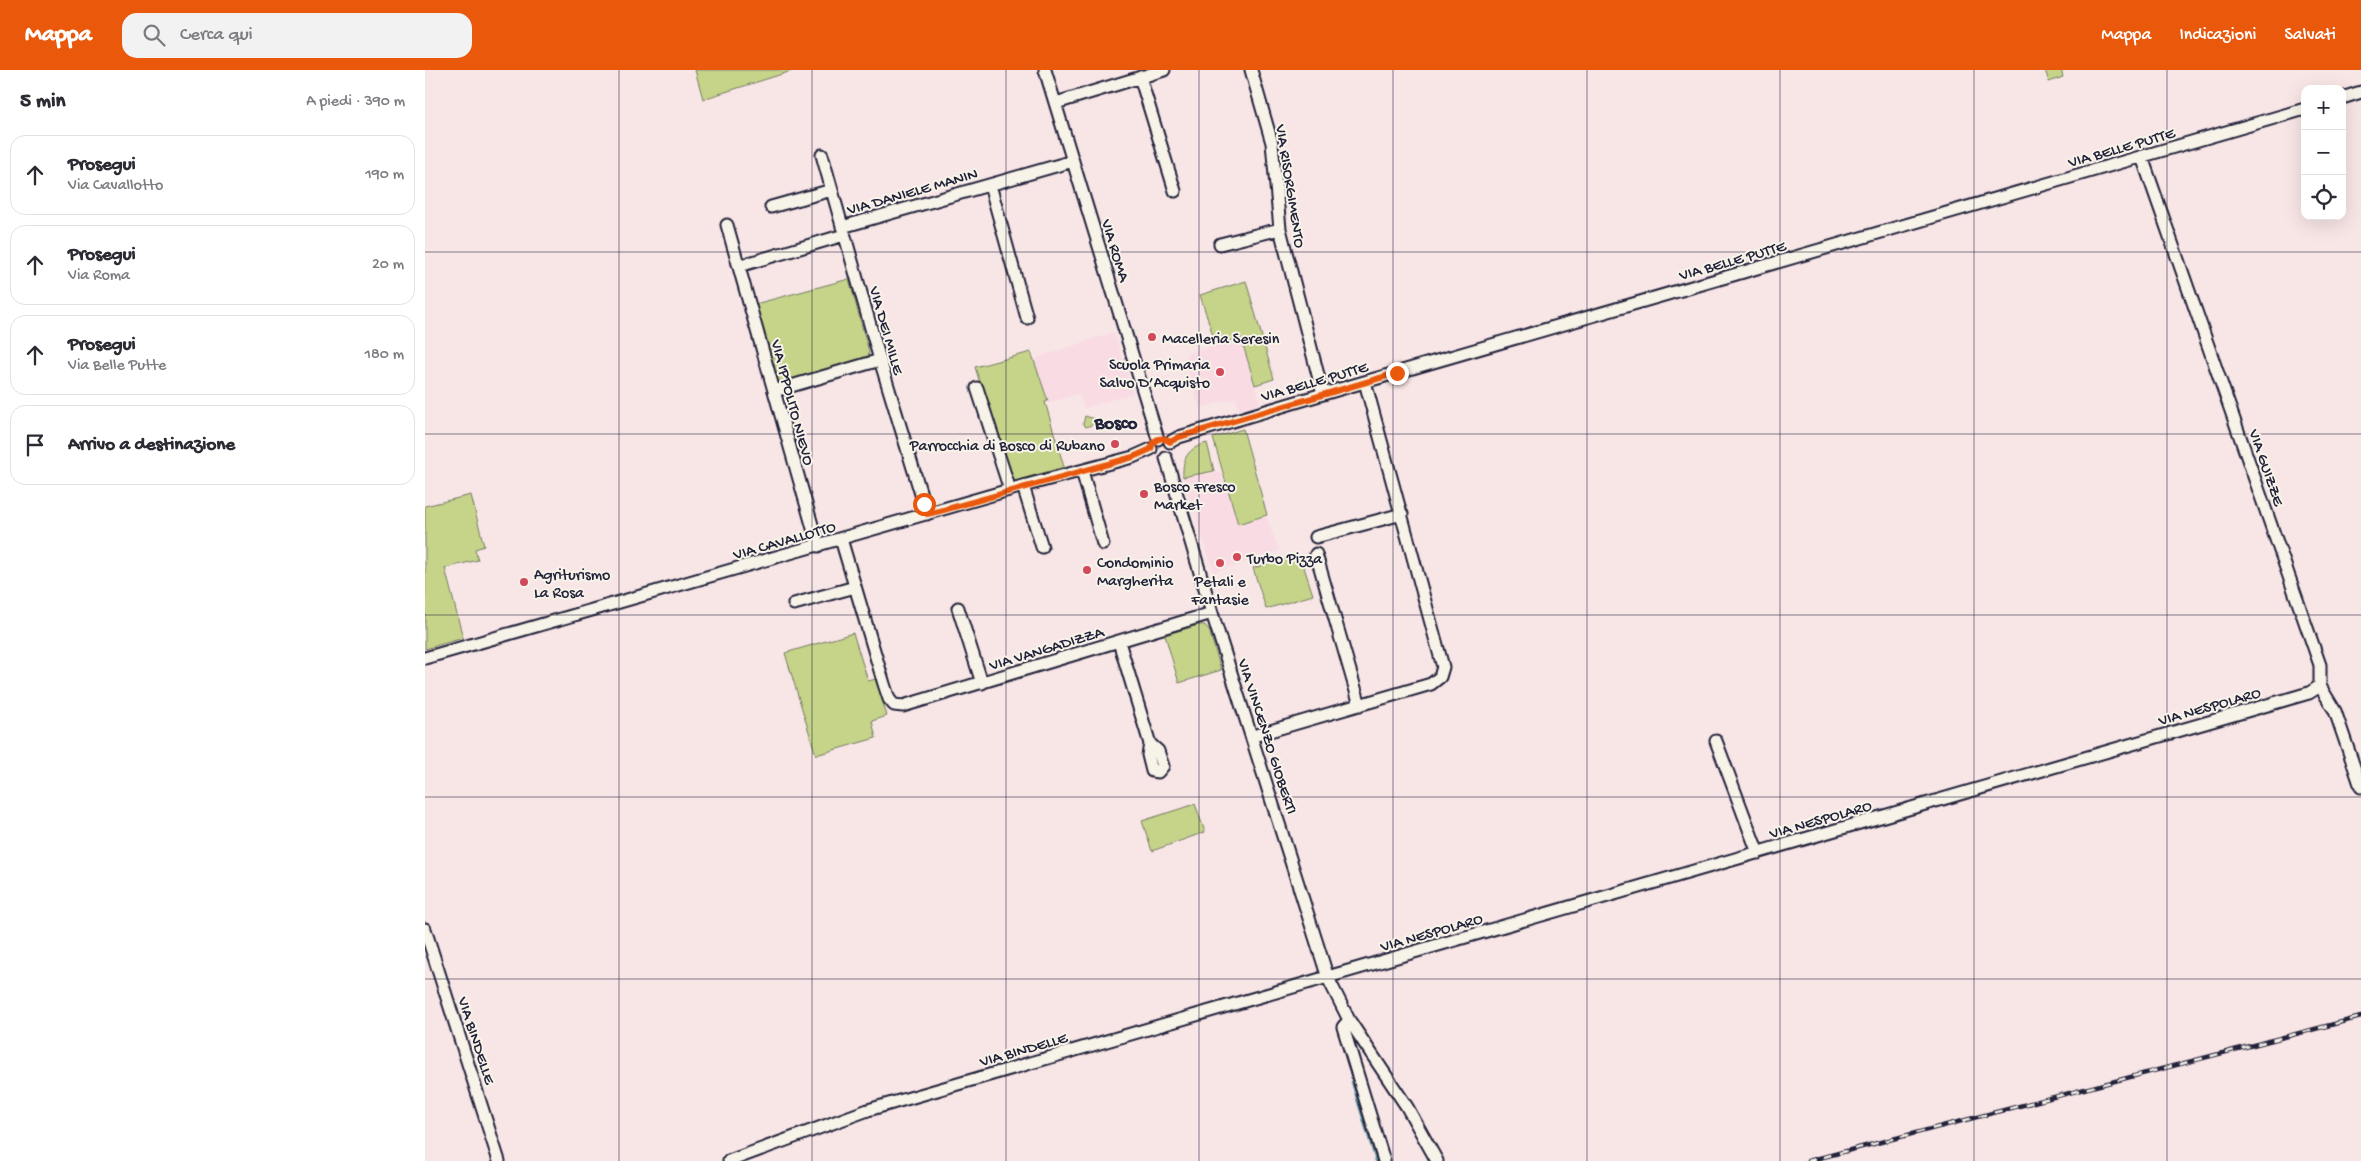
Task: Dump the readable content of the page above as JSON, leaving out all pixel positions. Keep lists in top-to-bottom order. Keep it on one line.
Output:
{"streets":{"street":["VIA BELLE PUTTE","VIA RISORGIMENTO","VIA DANIELE MANIN","VIA ROMA","VIA DEI MILLE","VIA IPPOLITO NIEVO","VIA GUIZZE","VIA CAVALLOTTO","VIA VANGADIZZA","VIA NESPOLARO","VIA VINCENZO GIOBERTI","VIA BINDELLE"]},"crossings":[["VIA BELLE PUTTE","VIA RISORGIMENTO"],["VIA BELLE PUTTE","VIA ROMA"],["VIA BELLE PUTTE","VIA GUIZZE"],["VIA BELLE PUTTE","VIA CAVALLOTTO"],["VIA BELLE PUTTE","VIA VINCENZO GIOBERTI"],["VIA DANIELE MANIN","VIA ROMA"],["VIA DANIELE MANIN","VIA DEI MILLE"],["VIA ROMA","VIA CAVALLOTTO"],["VIA ROMA","VIA VINCENZO GIOBERTI"],["VIA DEI MILLE","VIA CAVALLOTTO"],["VIA IPPOLITO NIEVO","VIA CAVALLOTTO"],["VIA GUIZZE","VIA NESPOLARO"],["VIA CAVALLOTTO","VIA VANGADIZZA"],["VIA CAVALLOTTO","VIA VINCENZO GIOBERTI"],["VIA VANGADIZZA","VIA VINCENZO GIOBERTI"],["VIA NESPOLARO","VIA VINCENZO GIOBERTI"],["VIA NESPOLARO","VIA BINDELLE"],["VIA VINCENZO GIOBERTI","VIA BINDELLE"]],"districts":["Bosco"],"places":["Macelleria Seresin","Scuola Primaria Salvo D’Acquisto","Parrocchia di Bosco di Rubano","Bosco Fresco Market","Turbo Pizza","Petali e Fantasie","Condominio Margherita","Agriturismo La Rosa"],"page":{"header":"Mappa","search":"Cerca qui","nav":["Mappa","Indicazioni","Salvati"],"heading":["5 min","A piedi · 390 m"],"map_buttons":["+","−"],"list":[["Prosegui","Via Cavallotto","190 m"],["Prosegui","Via Roma","20 m"],["Prosegui","Via Belle Putte","180 m"],"Arrivo a destinazione"]}}
